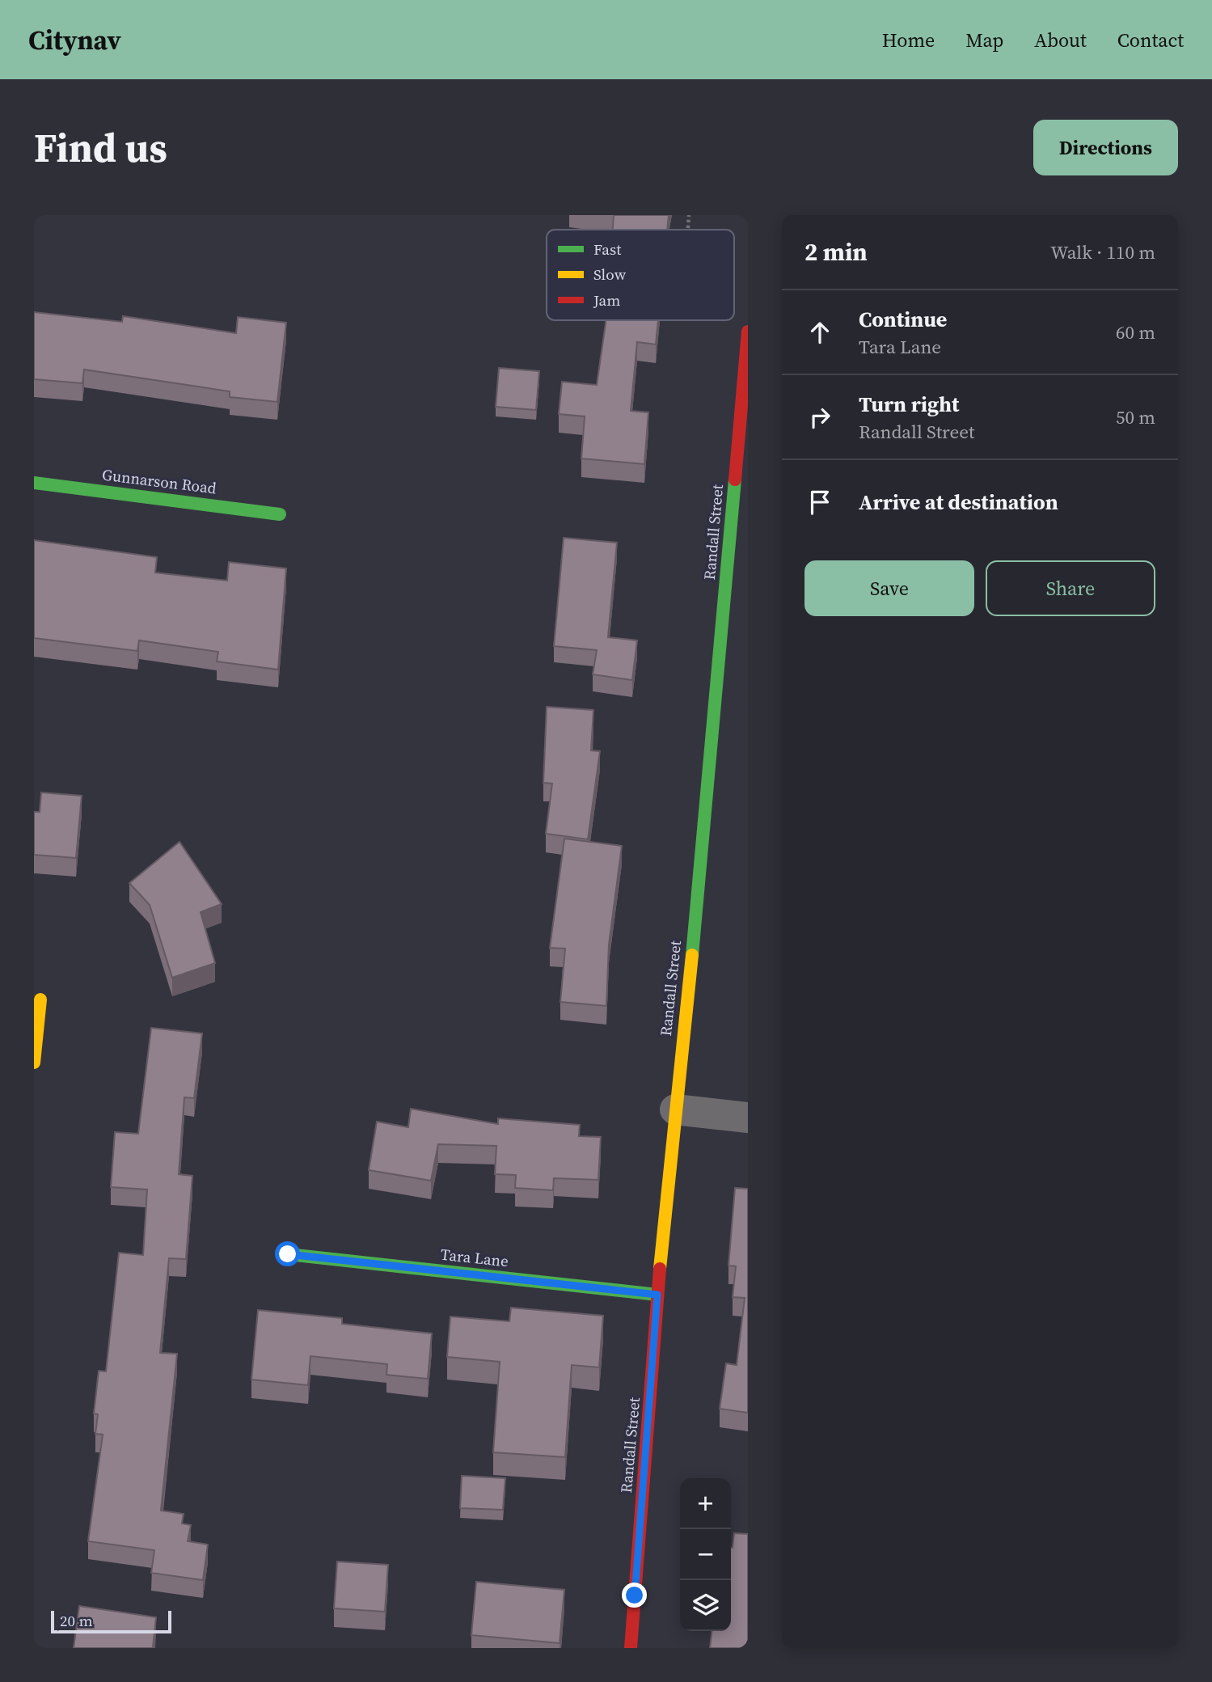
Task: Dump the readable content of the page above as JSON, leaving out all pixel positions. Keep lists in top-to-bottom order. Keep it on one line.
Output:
{"streets":{"street":["Gunnarson Road","Randall Street","Tara Lane"]},"crossings":[["Randall Street","Tara Lane"]],"legend":["Fast","Slow","Jam"],"scale_bar":"20 m","page":{"header":"Citynav","nav":["Home","Map","About","Contact"],"buttons":["Directions",["Save","Share"]],"title":"Find us","heading":["2 min","Walk · 110 m"],"list":[["Continue","Tara Lane","60 m"],["Turn right","Randall Street","50 m"],"Arrive at destination"],"map_buttons":["+","−"],"scale":"20 m"}}
